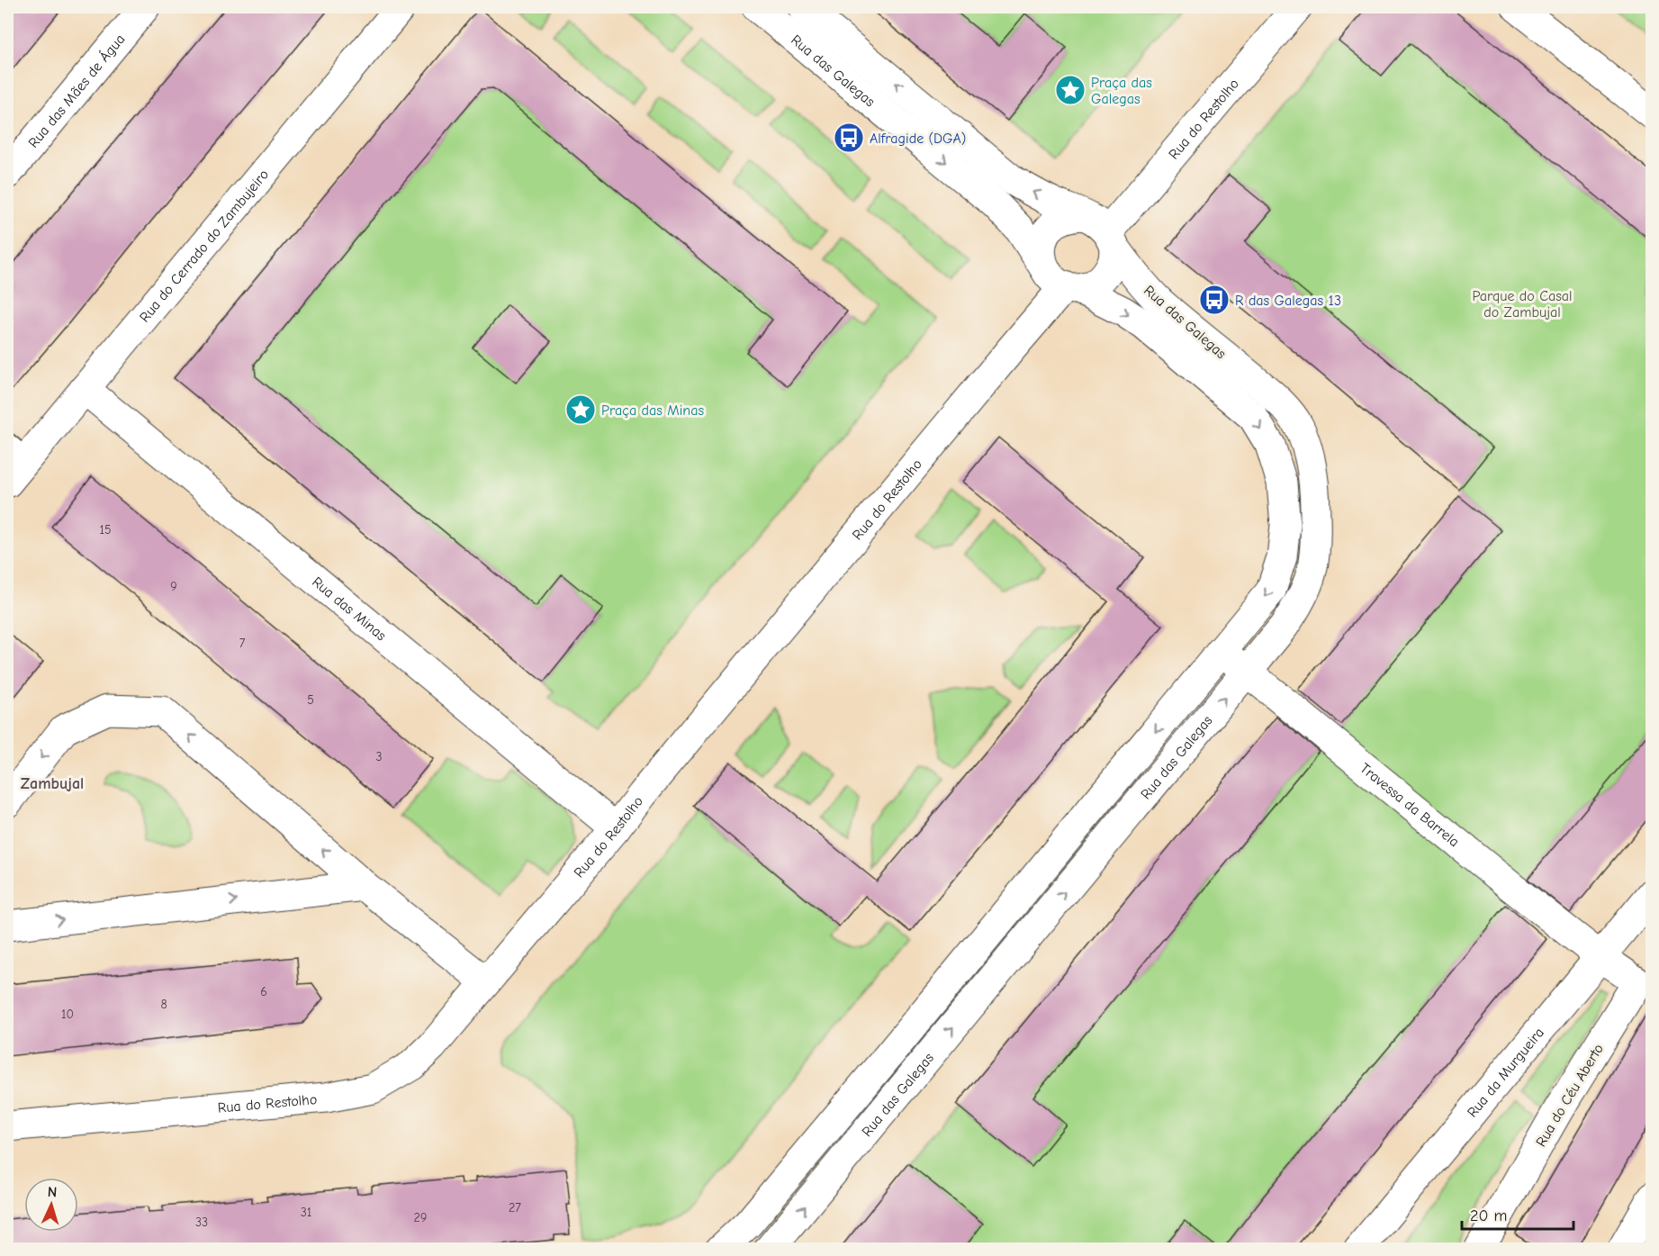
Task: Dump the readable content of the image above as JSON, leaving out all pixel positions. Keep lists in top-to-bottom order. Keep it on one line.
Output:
{"streets":{"street":["Rua das Galegas","Rua das Mães de Água","Rua do Restolho","Rua do Cerrado do Zambujeiro","Rua das Minas","Travessa da Barrela","Rua da Murgueira","Rua do Céu Aberto"]},"crossings":[["Rua das Galegas","Rua do Restolho"],["Rua das Galegas","Travessa da Barrela"],["Rua do Restolho","Rua das Minas"],["Rua do Cerrado do Zambujeiro","Rua das Minas"],["Travessa da Barrela","Rua da Murgueira"],["Travessa da Barrela","Rua do Céu Aberto"],["Rua da Murgueira","Rua do Céu Aberto"]],"districts":["Zambujal"],"parks":["Parque do Casal do Zambujal"],"places":{"place":["Praça das Galegas","Praça das Minas"],"bus stop":["Alfragide (DGA)","R das Galegas 13"]},"house_numbers":["15","9","7","5","3","6","8","10","27","31","29","33"],"scale_bar":"20 m","north":"top"}
